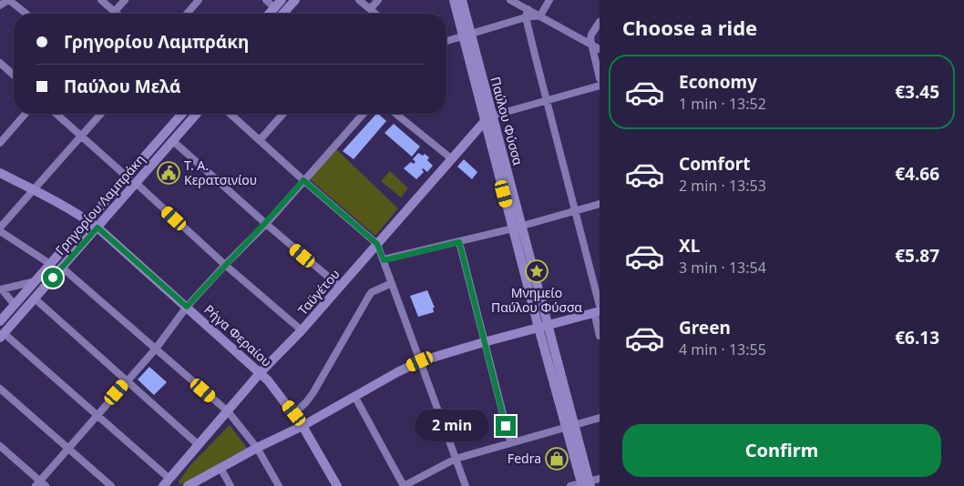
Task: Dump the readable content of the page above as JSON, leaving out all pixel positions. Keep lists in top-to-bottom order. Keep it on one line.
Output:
{"streets":{"street":["Παύλου Φύσσα","Γρηγορίου Λαμπράκη","Ταϋγέτου","Ρήγα Φεραίου"]},"crossings":[["Παύλου Φύσσα","Ταϋγέτου"],["Γρηγορίου Λαμπράκη","Ρήγα Φεραίου"],["Ταϋγέτου","Ρήγα Φεραίου"]],"places":{"public building":["Τ. Α. Κερατσινίου"],"place":["Μνημείο Παύλου Φύσσα"],"shop":["Fedra"]},"page":{"heading":"Choose a ride","banner":["Γρηγορίου Λαμπράκη","Παύλου Μελά"],"list":[{"name":"Economy","note":"1 min · 13:52","value":"€3.45"},{"name":"Comfort","note":"2 min · 13:53","value":"€4.66"},{"name":"XL","note":"3 min · 13:54","value":"€5.87"},{"name":"Green","note":"4 min · 13:55","value":"€6.13"}],"bubble":"2 min","buttons":"Confirm"}}
